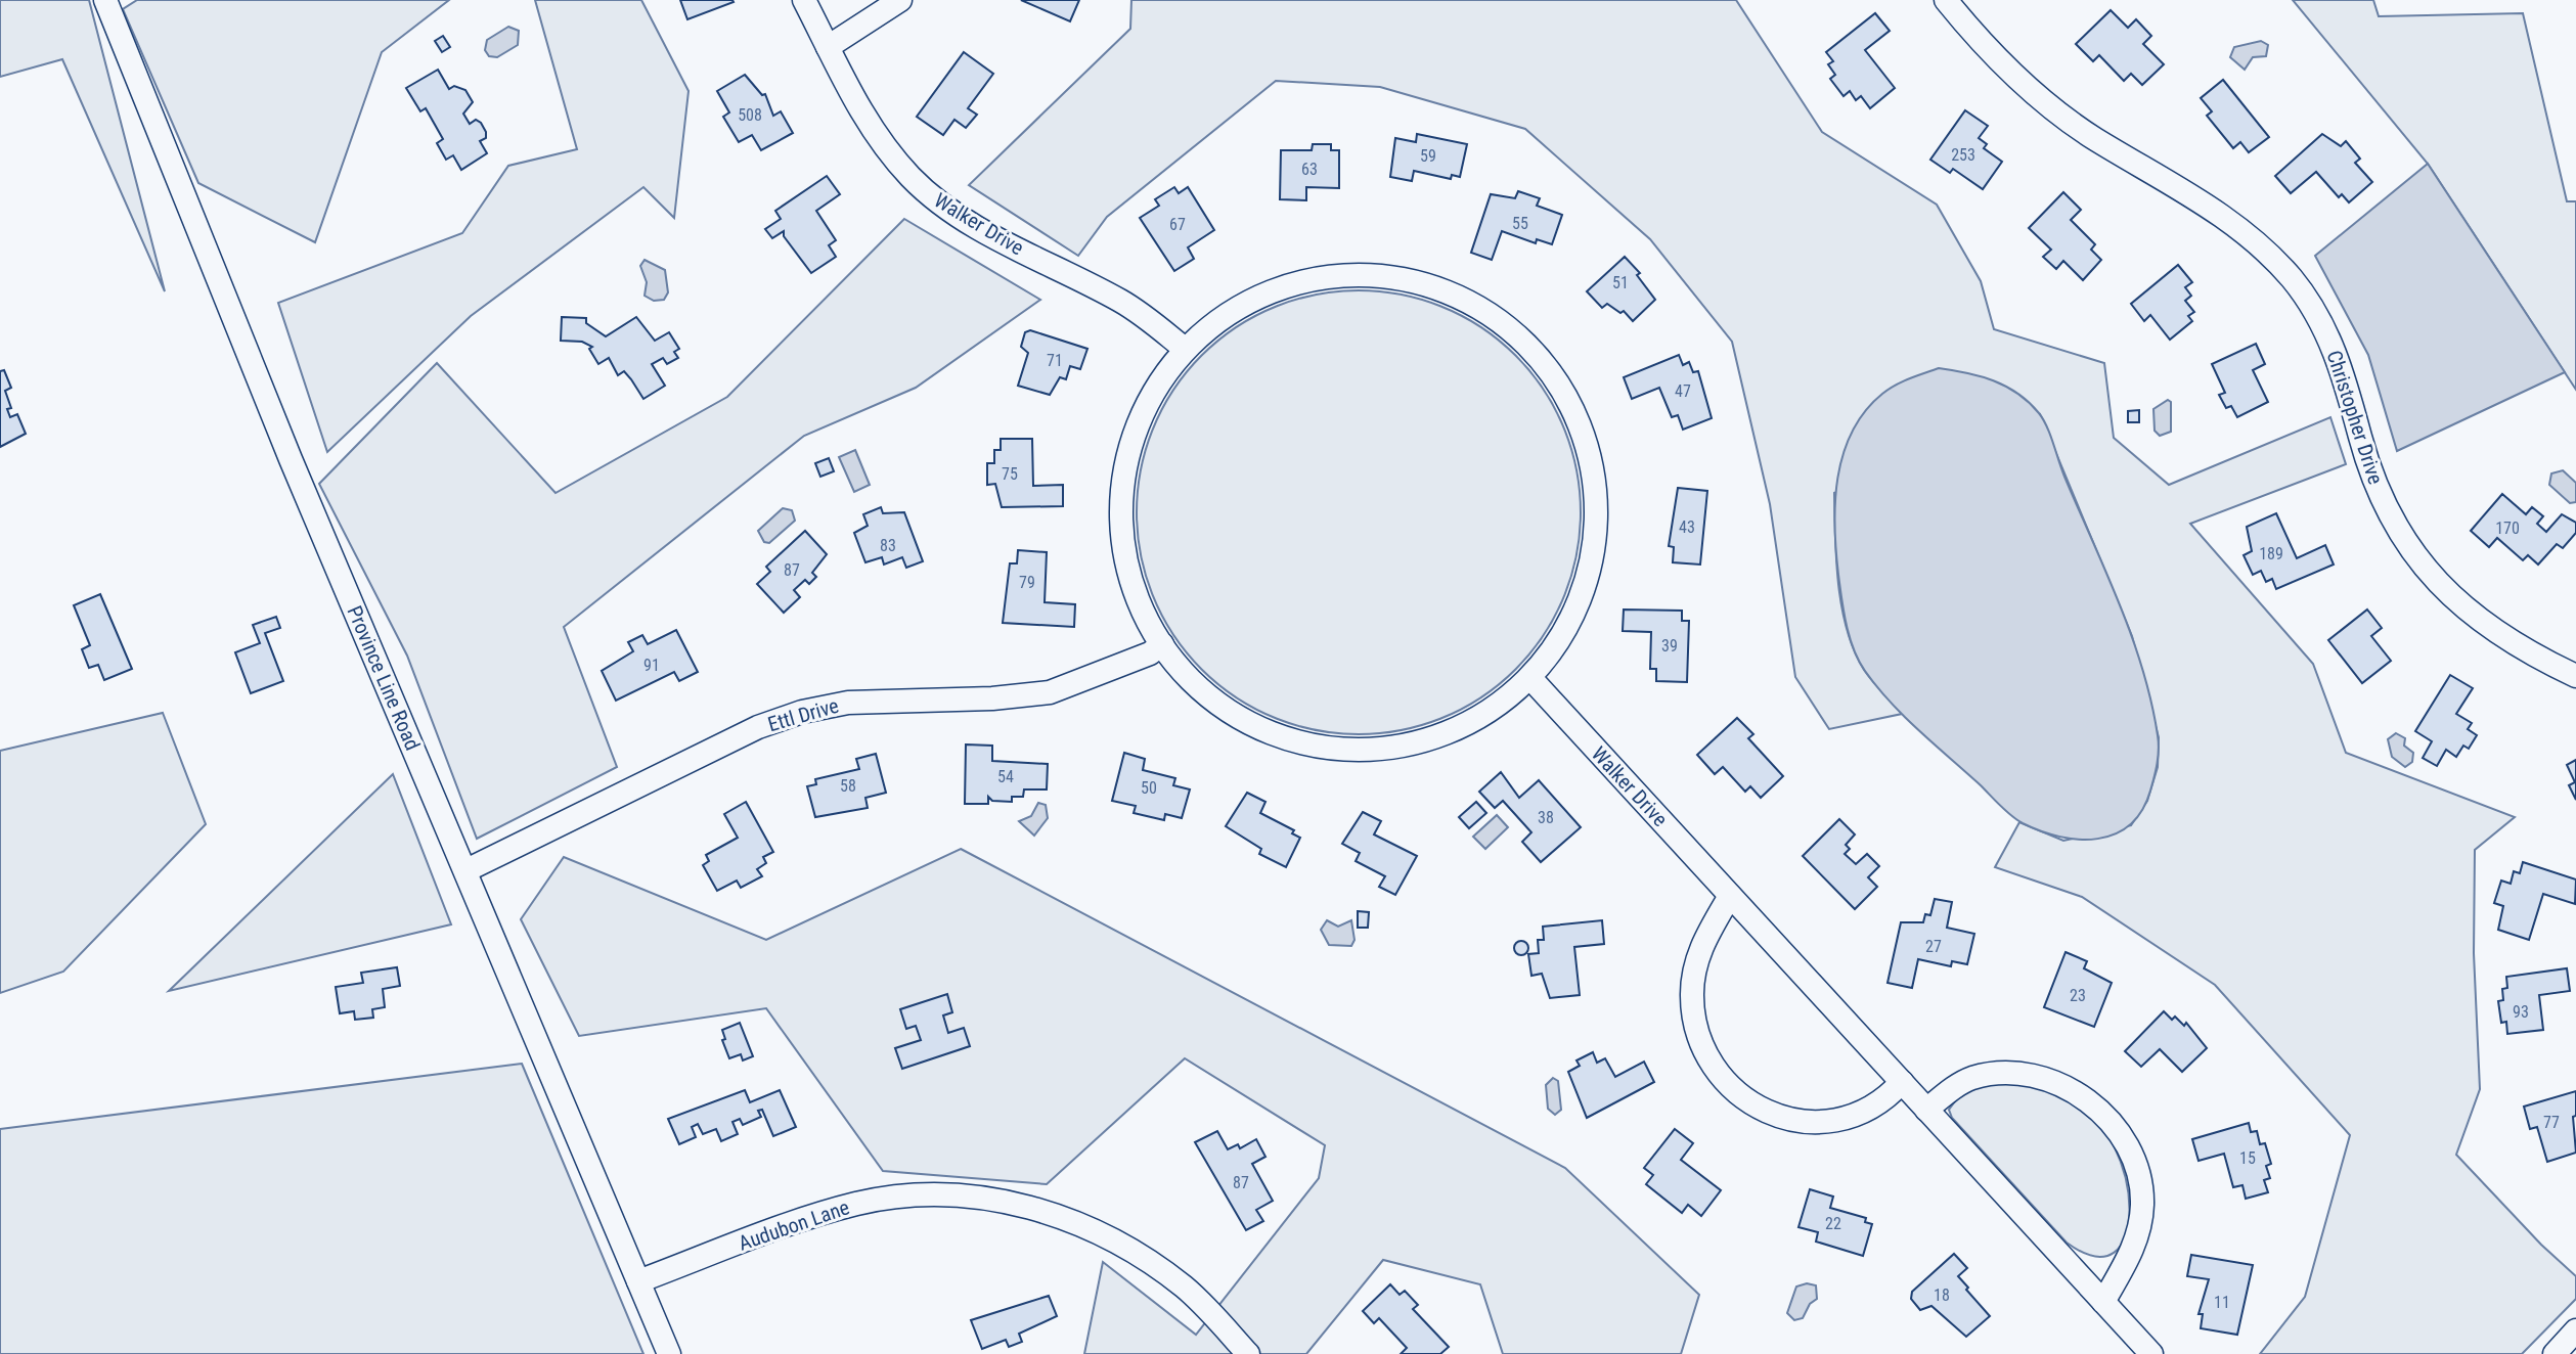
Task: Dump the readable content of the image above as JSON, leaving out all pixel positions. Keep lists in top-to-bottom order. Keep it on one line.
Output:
{"streets":{"street":["Walker Drive","Christopher Drive","Province Line Road","Ettl Drive","Audubon Lane"]},"crossings":[["Province Line Road","Ettl Drive"],["Province Line Road","Audubon Lane"]],"house_numbers":["508","253","59","63","55","67","51","71","47","75","43","170","83","189","87","79","39","91","54","58","50","38","27","23","93","77","15","87","22","18","11"]}
